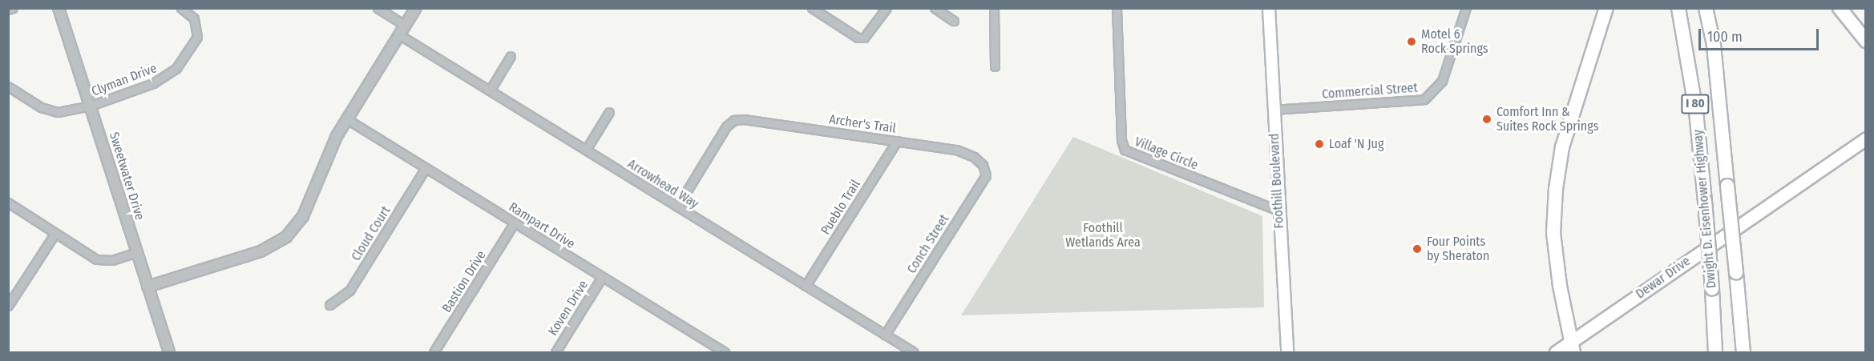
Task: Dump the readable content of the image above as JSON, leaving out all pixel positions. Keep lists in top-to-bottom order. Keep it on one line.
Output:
{"streets":{"highway":["I 80","Dwight D. Eisenhower Highway"],"main road":["Foothill Boulevard","Dewar Drive"],"street":["Clyman Drive","Commercial Street","Archer's Trail","Village Circle","Sweetwater Drive","Arrowhead Way","Pueblo Trail","Rampart Drive","Cloud Court","Conch Street","Bastion Drive","Koven Drive"]},"crossings":[["Clyman Drive","Sweetwater Drive"],["Commercial Street","Foothill Boulevard"],["Archer's Trail","Arrowhead Way"],["Archer's Trail","Pueblo Trail"],["Archer's Trail","Conch Street"],["Village Circle","Foothill Boulevard"],["Arrowhead Way","Pueblo Trail"],["Arrowhead Way","Conch Street"],["Rampart Drive","Cloud Court"],["Rampart Drive","Bastion Drive"],["Rampart Drive","Koven Drive"]],"parks":["Foothill Wetlands Area"],"places":["Motel 6 Rock Springs","Comfort Inn & Suites Rock Springs","Loaf 'N Jug","Four Points by Sheraton"],"scale_bar":"100 m"}
